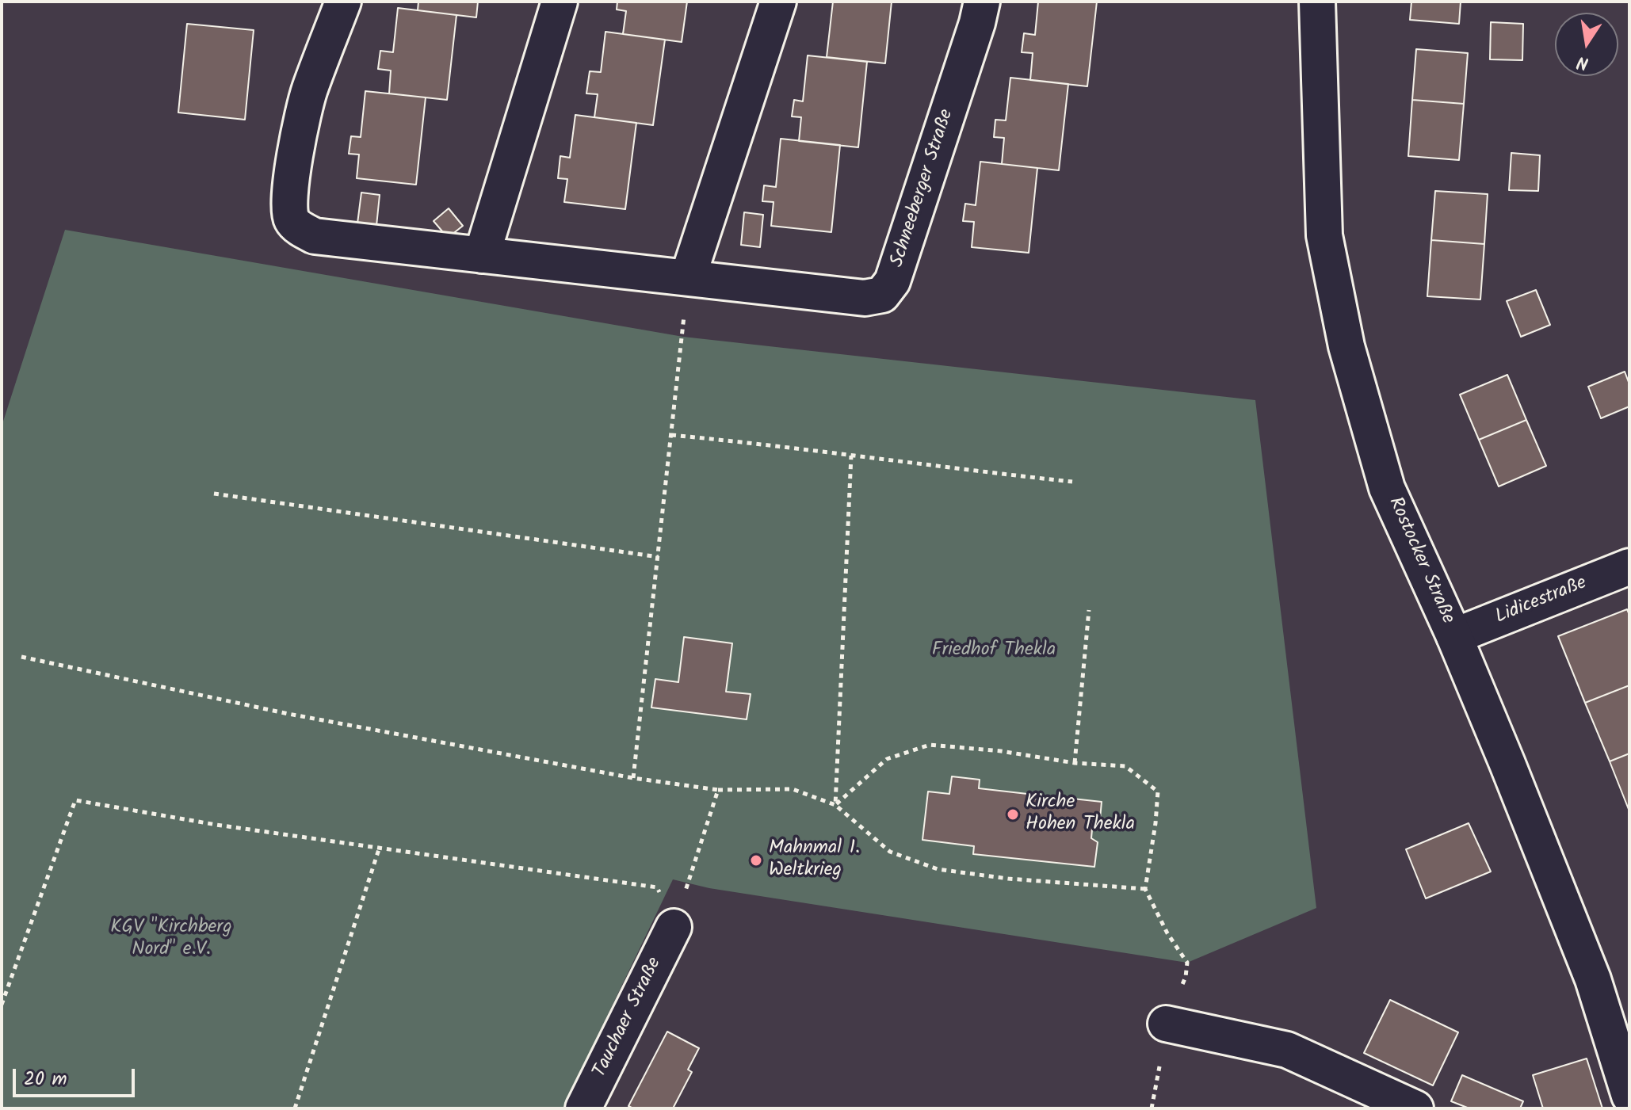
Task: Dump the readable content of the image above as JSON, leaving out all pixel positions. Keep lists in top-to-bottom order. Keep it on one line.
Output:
{"streets":{"street":["Schneeberger Straße","Rostocker Straße","Lidicestraße","Tauchaer Straße"]},"crossings":[["Rostocker Straße","Lidicestraße"]],"parks":["Friedhof Thekla","KGV \"Kirchberg Nord\" e.V."],"places":["Kirche Hohen Thekla","Mahnmal 1. Weltkrieg"],"scale_bar":"20 m","north":"bottom"}
